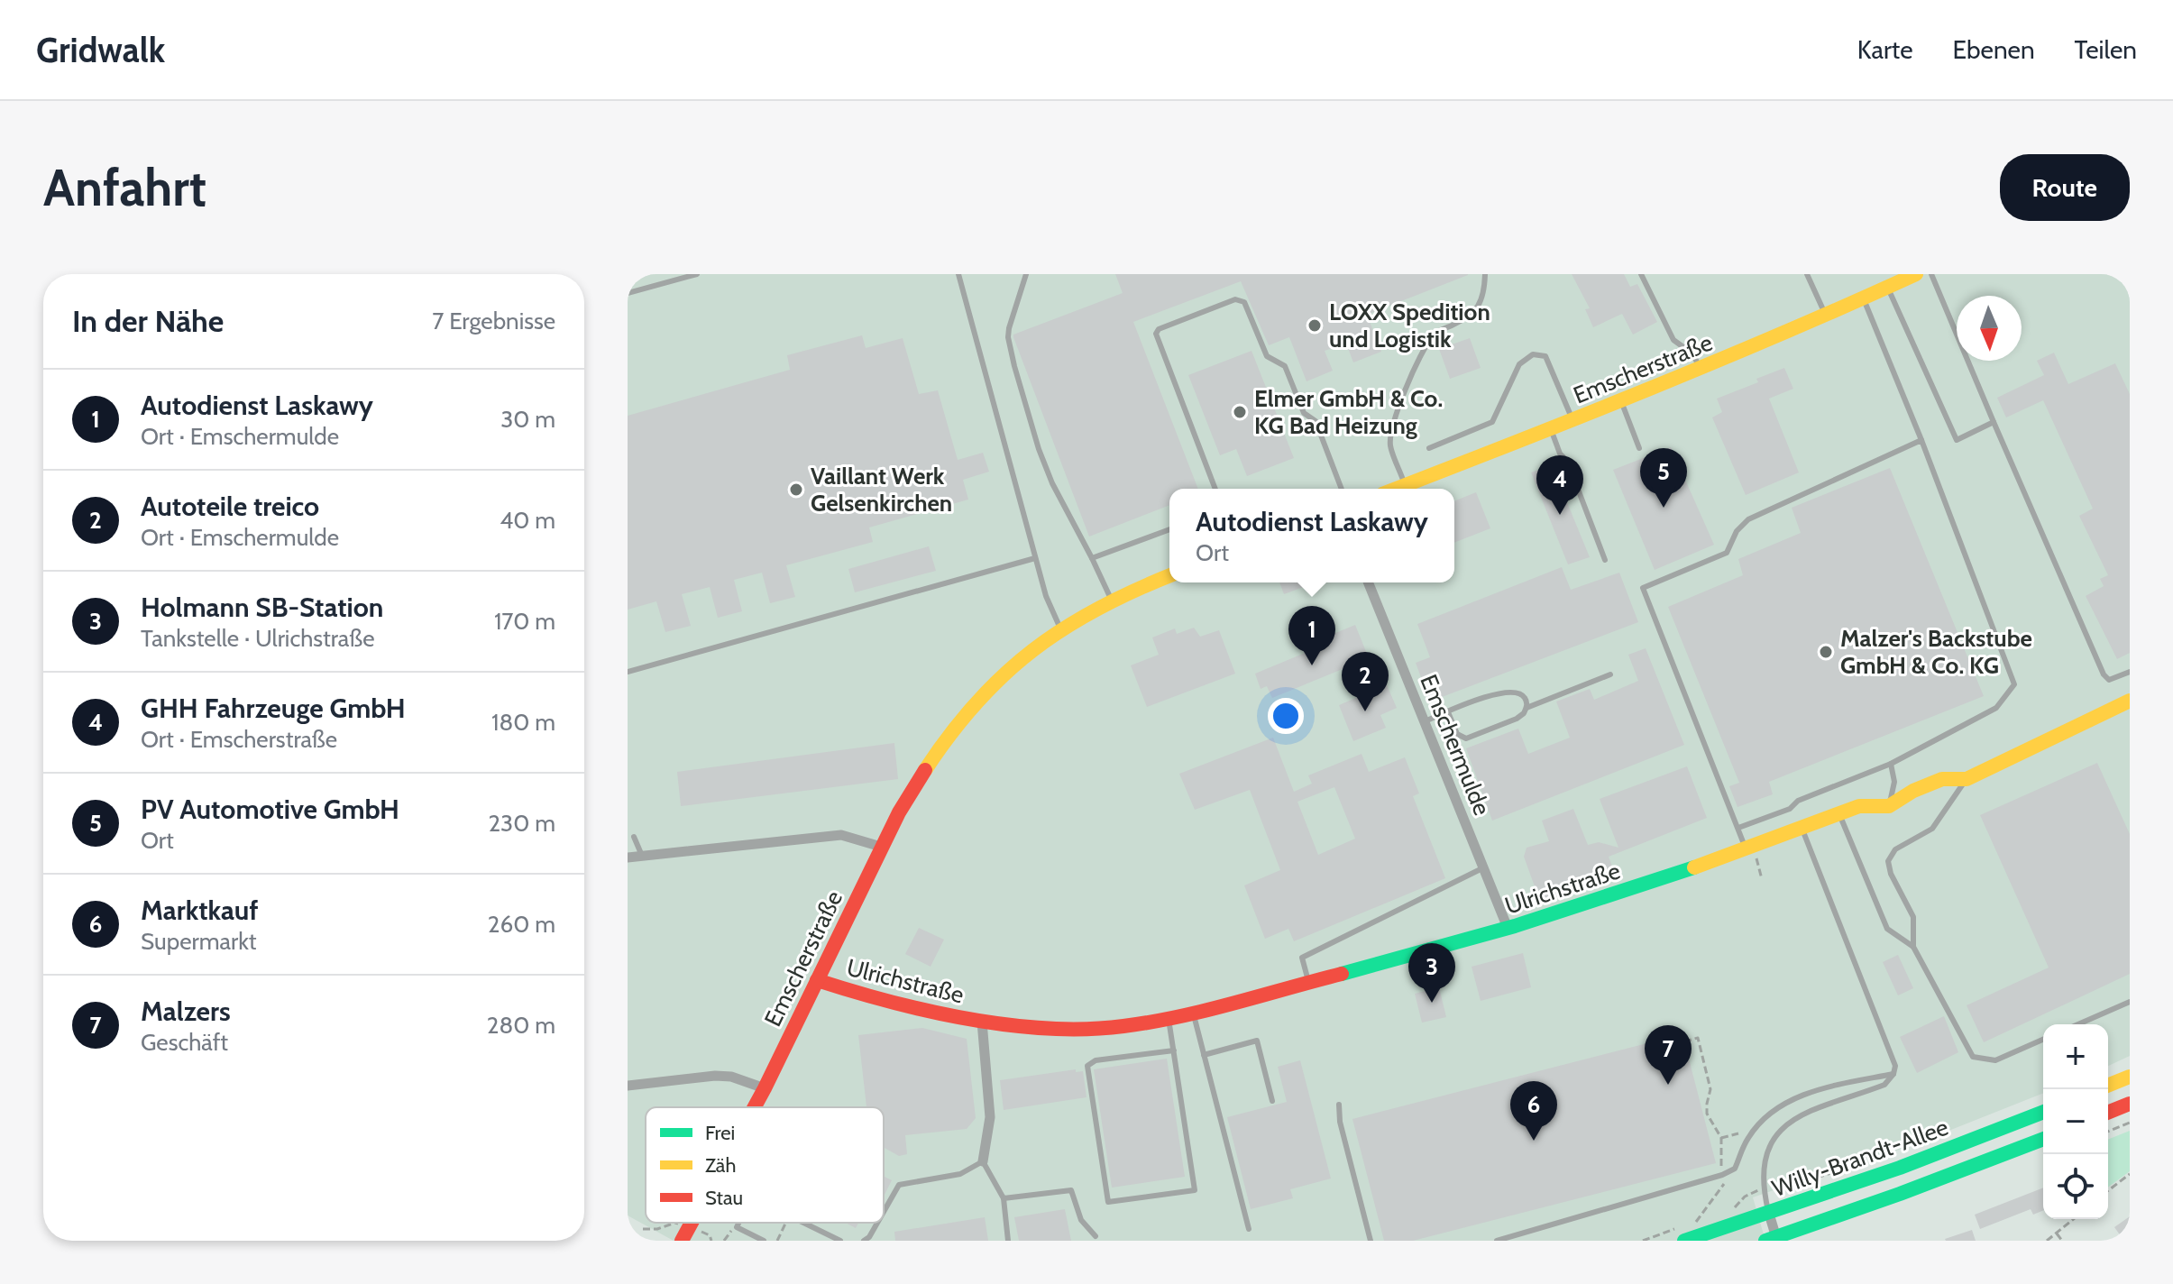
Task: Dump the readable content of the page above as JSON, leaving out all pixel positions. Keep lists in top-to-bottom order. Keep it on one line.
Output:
{"streets":{"street":["Emscherstraße","Emschermulde","Ulrichstraße","Willy-Brandt-Allee"]},"crossings":[["Emscherstraße","Ulrichstraße"],["Emschermulde","Ulrichstraße"]],"places":["LOXX Spedition und Logistik","Elmer GmbH & Co. KG Bad Heizung","Vaillant Werk Gelsenkirchen","Malzer's Backstube GmbH & Co. KG"],"legend":["Frei","Zäh","Stau"],"north":"bottom","page":{"header":"Gridwalk","nav":["Karte","Ebenen","Teilen"],"buttons":"Route","title":"Anfahrt","heading":["In der Nähe","7 Ergebnisse"],"list":[{"mark":"1","name":"Autodienst Laskawy","note":"Ort · Emschermulde","value":"30 m"},{"mark":"2","name":"Autoteile treico","note":"Ort · Emschermulde","value":"40 m"},{"mark":"3","name":"Holmann SB-Station","note":"Tankstelle · Ulrichstraße","value":"170 m"},{"mark":"4","name":"GHH Fahrzeuge GmbH","note":"Ort · Emscherstraße","value":"180 m"},{"mark":"5","name":"PV Automotive GmbH","note":"Ort","value":"230 m"},{"mark":"6","name":"Marktkauf","note":"Supermarkt","value":"260 m"},{"mark":"7","name":"Malzers","note":"Geschäft","value":"280 m"}],"pins":["5","4","1","2","3","7","6"],"popup":["Autodienst Laskawy","Ort"],"map_buttons":["+","−"]}}
